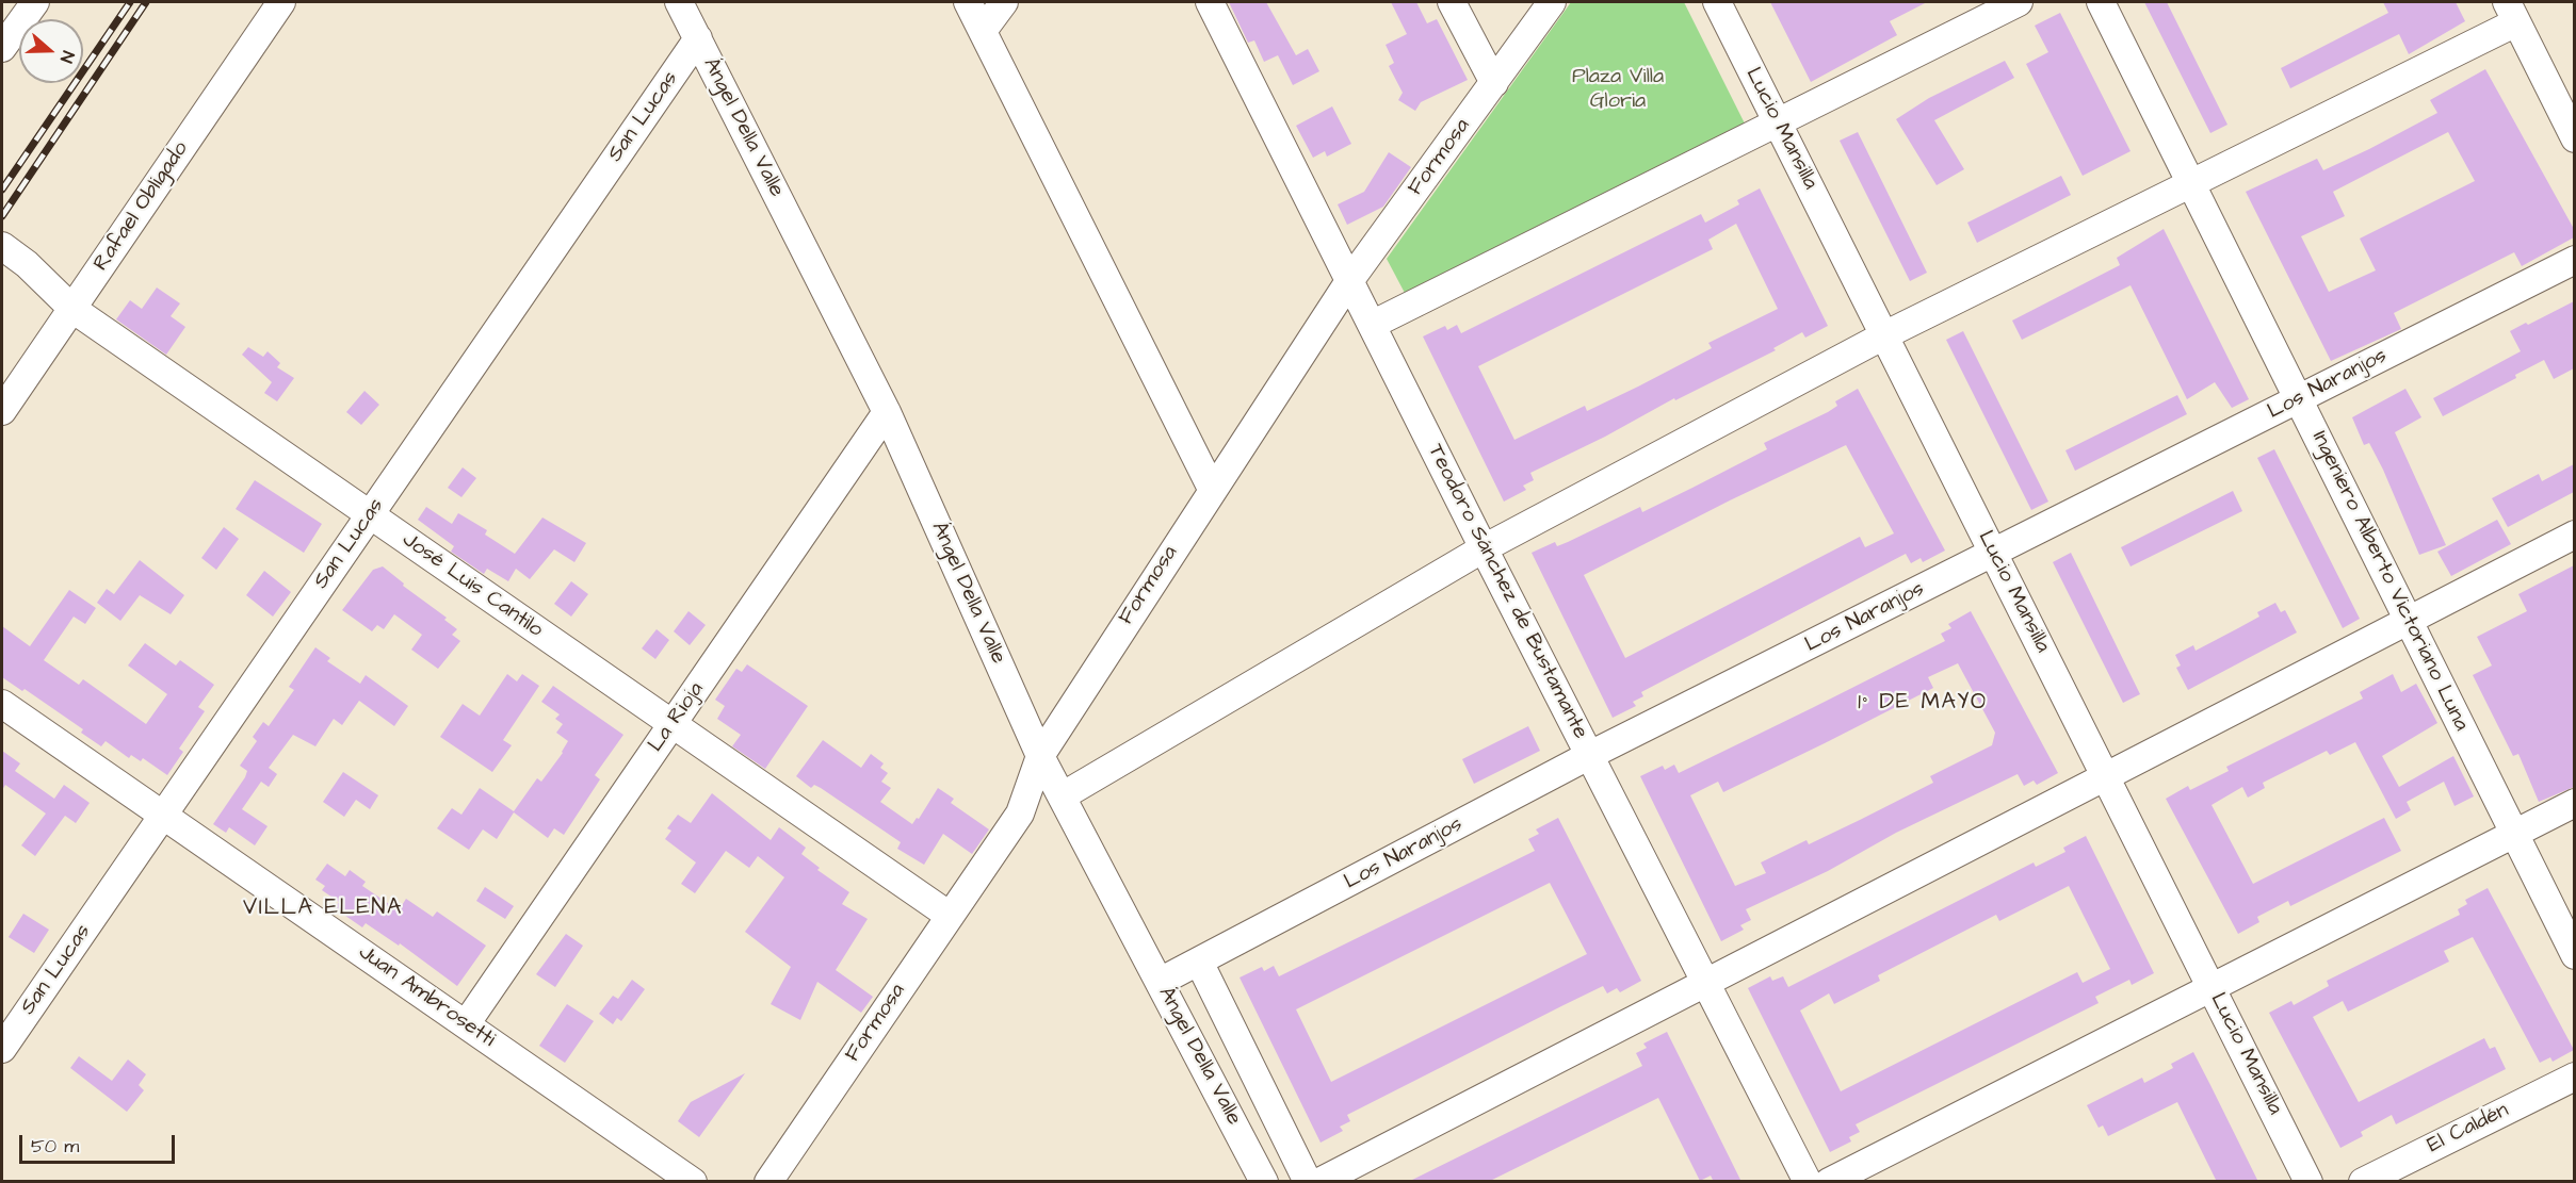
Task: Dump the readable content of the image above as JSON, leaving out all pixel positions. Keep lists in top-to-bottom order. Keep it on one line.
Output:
{"streets":{"street":["San Lucas","Ángel Della Valle","Lucio Mansilla","Formosa","Rafael Obligado","Los Naranjos","Ingeniero Alberto Victoriano Luna","José Luis Cantilo","Teodoro Sánchez de Bustamante","La Rioja","Juan Ambrosetti","El Caldén"]},"crossings":[["San Lucas","Ángel Della Valle"],["San Lucas","José Luis Cantilo"],["San Lucas","Juan Ambrosetti"],["Ángel Della Valle","Formosa"],["Ángel Della Valle","Los Naranjos"],["Ángel Della Valle","La Rioja"],["Lucio Mansilla","Los Naranjos"],["Formosa","José Luis Cantilo"],["Formosa","Teodoro Sánchez de Bustamante"],["Rafael Obligado","José Luis Cantilo"],["Los Naranjos","Ingeniero Alberto Victoriano Luna"],["Los Naranjos","Teodoro Sánchez de Bustamante"],["José Luis Cantilo","La Rioja"],["La Rioja","Juan Ambrosetti"]],"districts":["1° DE MAYO","VILLA ELENA"],"parks":["Plaza Villa Gloria"],"scale_bar":"50 m","north":"right"}
